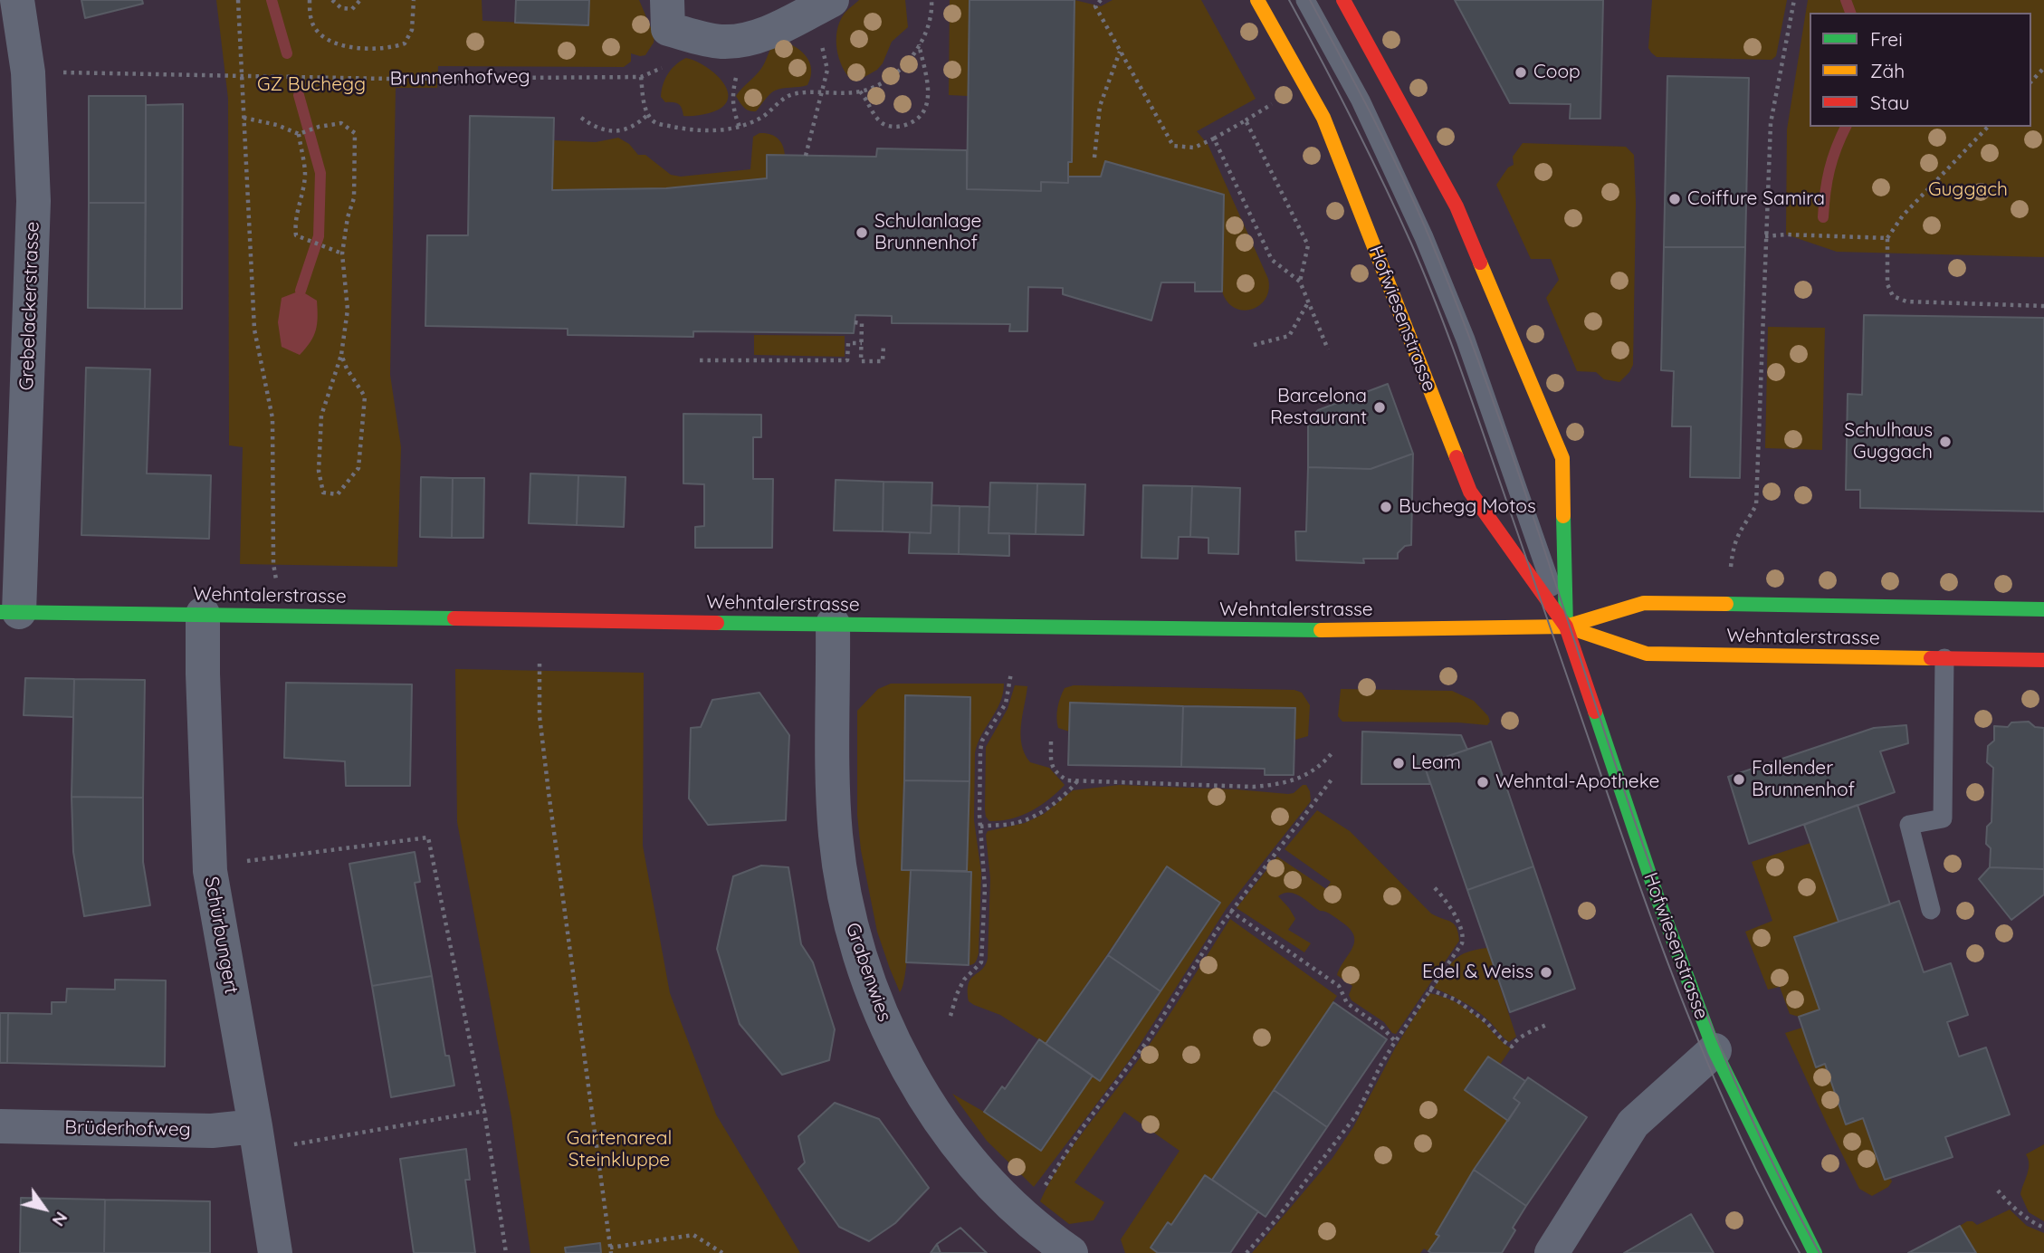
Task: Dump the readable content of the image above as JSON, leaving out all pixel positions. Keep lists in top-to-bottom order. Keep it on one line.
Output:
{"streets":{"main road":["Hofwiesenstrasse","Wehntalerstrasse"],"street":["Grebelackerstrasse","Schürbungert","Grabenwies","Brüderhofweg"],"path":["Brunnenhofweg"]},"crossings":[["Brunnenhofweg","Grebelackerstrasse"],["Grebelackerstrasse","Wehntalerstrasse"],["Hofwiesenstrasse","Wehntalerstrasse"],["Wehntalerstrasse","Schürbungert"],["Wehntalerstrasse","Grabenwies"],["Schürbungert","Brüderhofweg"]],"parks":["GZ Buchegg","Guggach","Gartenareal Steinkluppe"],"places":["Coop","Coiffure Samira","Schulanlage Brunnenhof","Barcelona Restaurant","Schulhaus Guggach","Buchegg Motos","Leam","Fallender Brunnenhof","Wehntal-Apotheke","Edel & Weiss"],"legend":["Frei","Zäh","Stau"],"north":"bottom right"}
